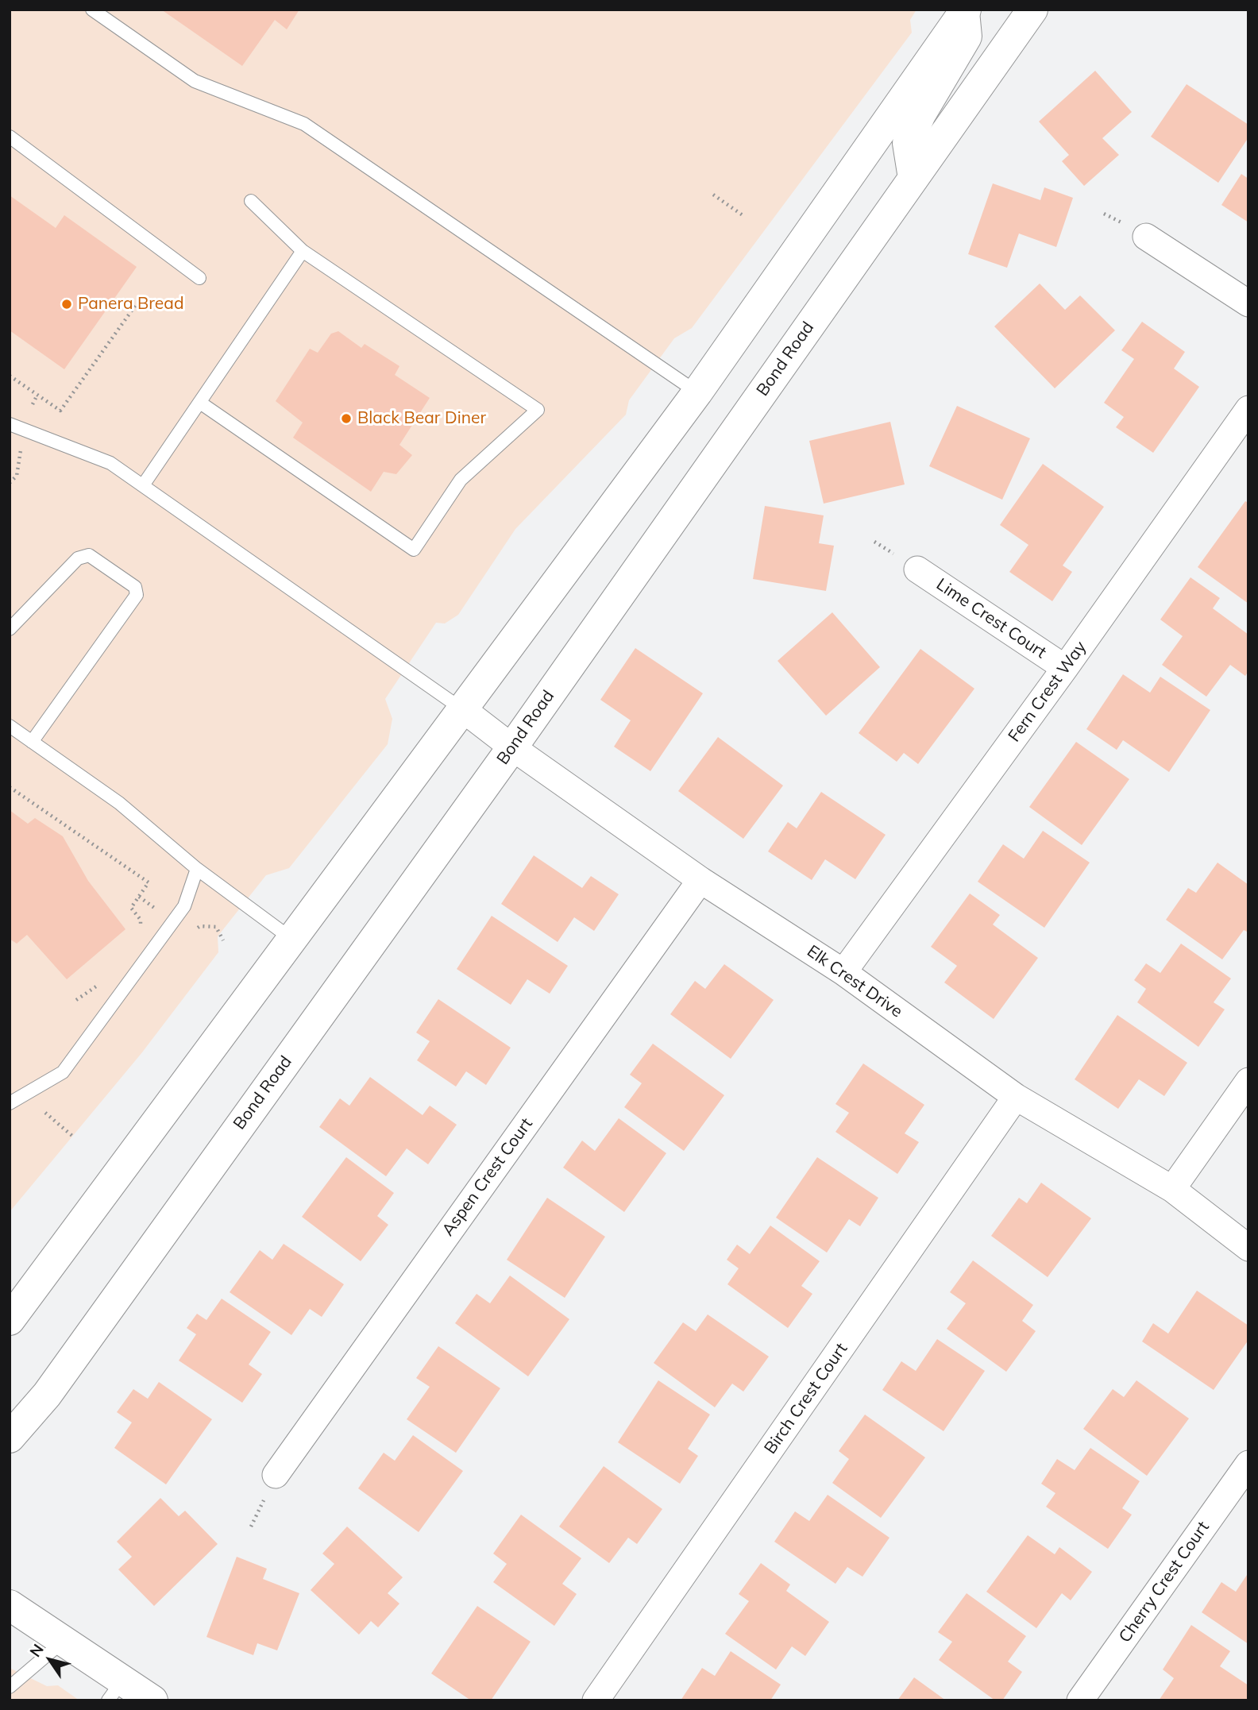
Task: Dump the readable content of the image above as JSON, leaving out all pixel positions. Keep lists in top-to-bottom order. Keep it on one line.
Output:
{"streets":{"main road":["Bond Road"],"street":["Lime Crest Court","Fern Crest Way","Elk Crest Drive","Aspen Crest Court","Birch Crest Court","Cherry Crest Court"]},"crossings":[["Bond Road","Elk Crest Drive"],["Lime Crest Court","Fern Crest Way"],["Fern Crest Way","Elk Crest Drive"],["Elk Crest Drive","Aspen Crest Court"],["Elk Crest Drive","Birch Crest Court"]],"places":["Panera Bread","Black Bear Diner"],"north":"top left"}
